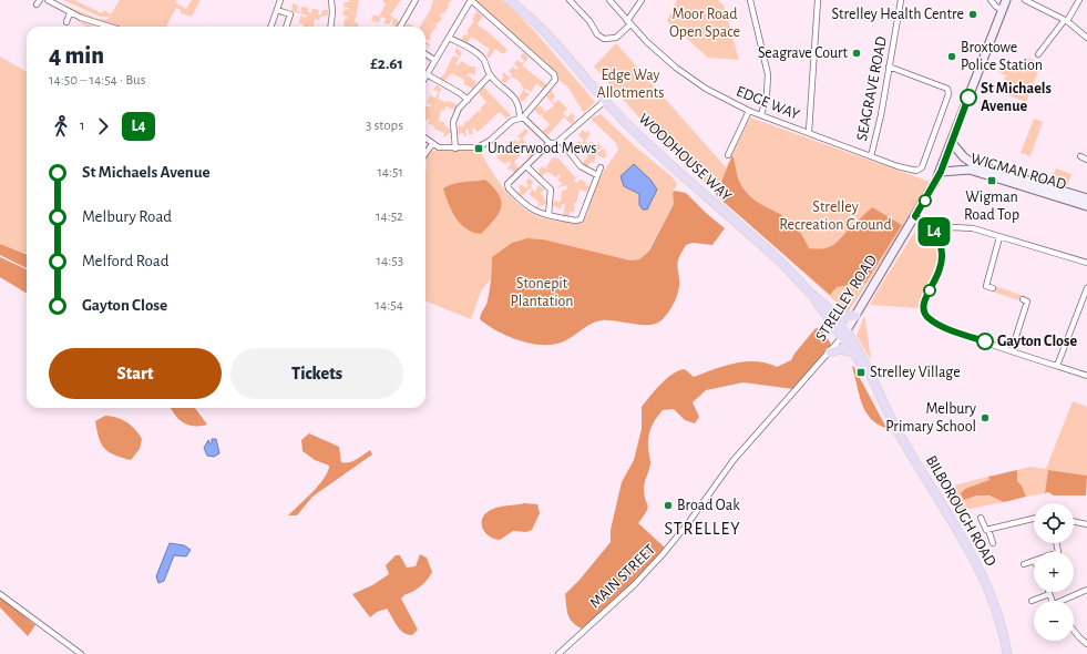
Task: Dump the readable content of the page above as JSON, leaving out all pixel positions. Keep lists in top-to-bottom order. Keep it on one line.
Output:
{"streets":{"main road":["WOODHOUSE WAY","WIGMAN ROAD","STRELLEY ROAD","BILBOROUGH ROAD"],"street":["SEAGRAVE ROAD","EDGE WAY","MAIN STREET"]},"crossings":[["SEAGRAVE ROAD","EDGE WAY"],["WOODHOUSE WAY","STRELLEY ROAD"],["WOODHOUSE WAY","BILBOROUGH ROAD"],["WIGMAN ROAD","STRELLEY ROAD"],["STRELLEY ROAD","BILBOROUGH ROAD"],["STRELLEY ROAD","MAIN STREET"]],"districts":["STRELLEY"],"parks":["Moor Road Open Space","Edge Way Allotments","Strelley Recreation Ground","Stonepit Plantation"],"places":{"other":["Strelley Health Centre","Seagrave Court","Broxtowe Police Station","St Michaels Avenue","Gayton Close","Melbury Primary School","Broad Oak"],"transit":["Underwood Mews","Wigman Road Top","Strelley Village"]},"lines":["bus line L4"],"page":{"on_map":"L4","heading":["4 min","14:50 – 14:54 · Bus","£2.61"],"legs":["1","L4","3 stops"],"list":[{"name":"St Michaels Avenue","value":"14:51"},{"name":"Melbury Road","value":"14:52"},{"name":"Melford Road","value":"14:53"},{"name":"Gayton Close","value":"14:54"}],"buttons":["Start","Tickets"],"map_buttons":["+","−"]}}
